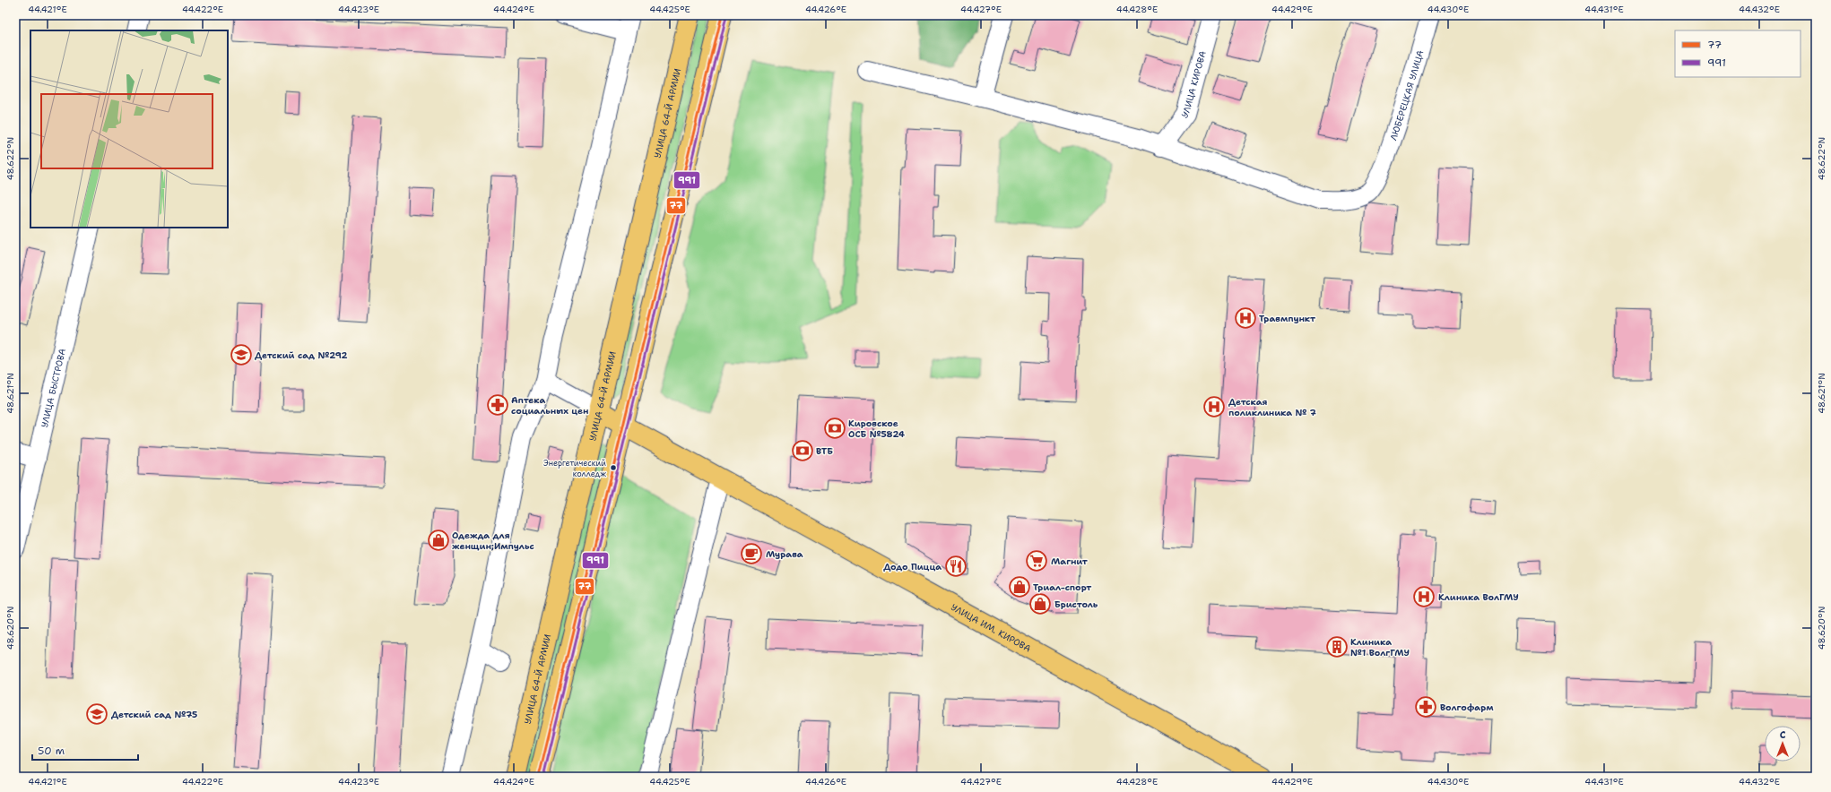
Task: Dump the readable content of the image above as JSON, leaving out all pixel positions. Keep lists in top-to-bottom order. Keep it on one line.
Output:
{"streets":{"main road":["УЛИЦА 64-Й АРМИИ","УЛИЦА ИМ. КИРОВА"],"street":["УЛИЦА КИРОВА","ЛЮБЕРЕЦКАЯ УЛИЦА","УЛИЦА БЫСТРОВА"]},"crossings":[["УЛИЦА КИРОВА","ЛЮБЕРЕЦКАЯ УЛИЦА"],["УЛИЦА 64-Й АРМИИ","УЛИЦА ИМ. КИРОВА"]],"places":{"hospital":["Травмпункт","Детская поликлиника № 7","Клиника ВолГМУ"],"school or university":["Детский сад №292","Детский сад №75"],"pharmacy":["Аптека социальных цен","Волгофарм"],"bank":["Кировское ОСБ №5824","ВТБ"],"other":["Энергетический колледж"],"shop":["Одежда для женщин;Импульс","Триал-спорт","Бристоль"],"cafe":["Мурава"],"supermarket":["Магнит"],"restaurant":["Додо Пицца"],"building":["Клиника №1 ВолгГМУ"]},"lines":["transit line 77","transit line 991"],"legend":["77","991"],"scale_bar":"50 m","north":"top","coordinates":["44.421°E","44.422°E","44.423°E","44.424°E","44.425°E","44.426°E","44.427°E","44.428°E","44.429°E","44.430°E","44.431°E","44.432°E","48.622°N","48.621°N","48.620°N"]}
